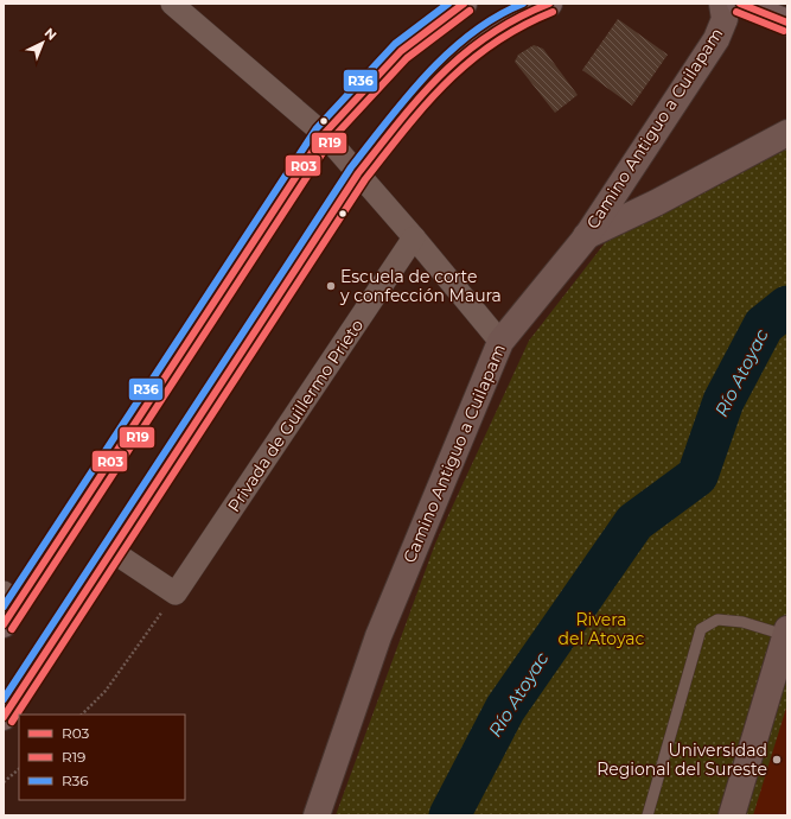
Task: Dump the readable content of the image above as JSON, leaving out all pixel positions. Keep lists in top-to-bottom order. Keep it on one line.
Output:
{"streets":{"street":["Camino Antiguo a Cuilapam","Privada de Guillermo Prieto"]},"water":["Río Atoyac"],"parks":["Rivera del Atoyac"],"places":["Escuela de corte y confección Maura","Universidad Regional del Sureste"],"lines":["transit line R03","transit line R36","transit line R19"],"legend":["R03","R19","R36"],"north":"top right"}
